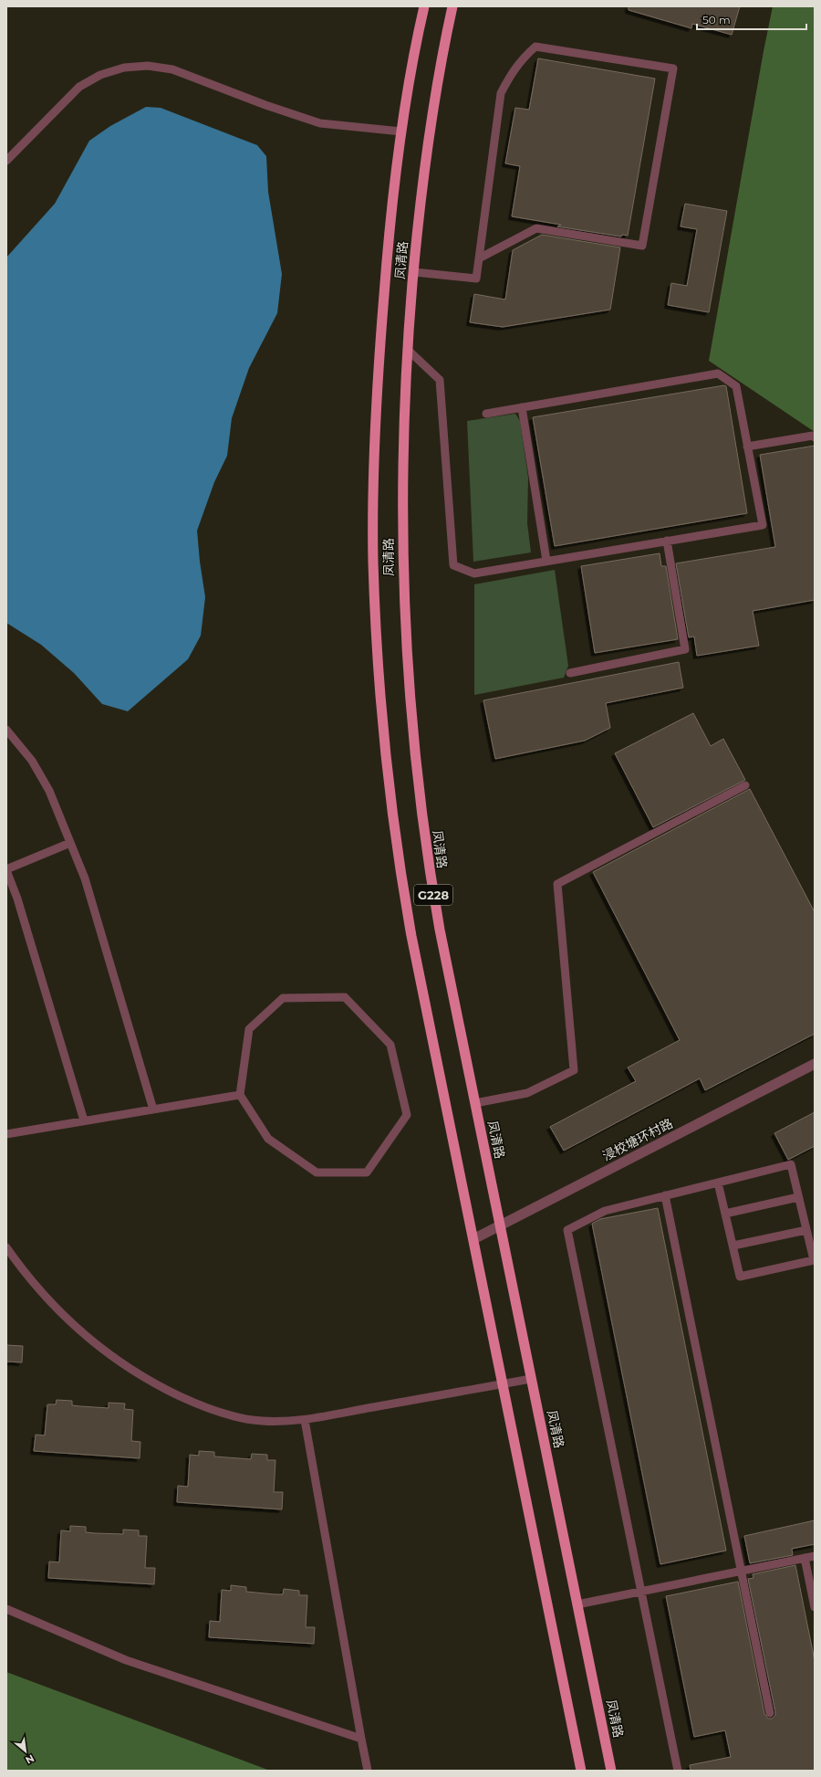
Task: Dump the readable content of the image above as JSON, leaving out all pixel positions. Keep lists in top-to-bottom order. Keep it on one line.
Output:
{"streets":{"highway":["凤清路","G228"],"street":["浸校塘环村路"]},"crossings":[["凤清路","浸校塘环村路"]],"scale_bar":"50 m","north":"bottom right"}
